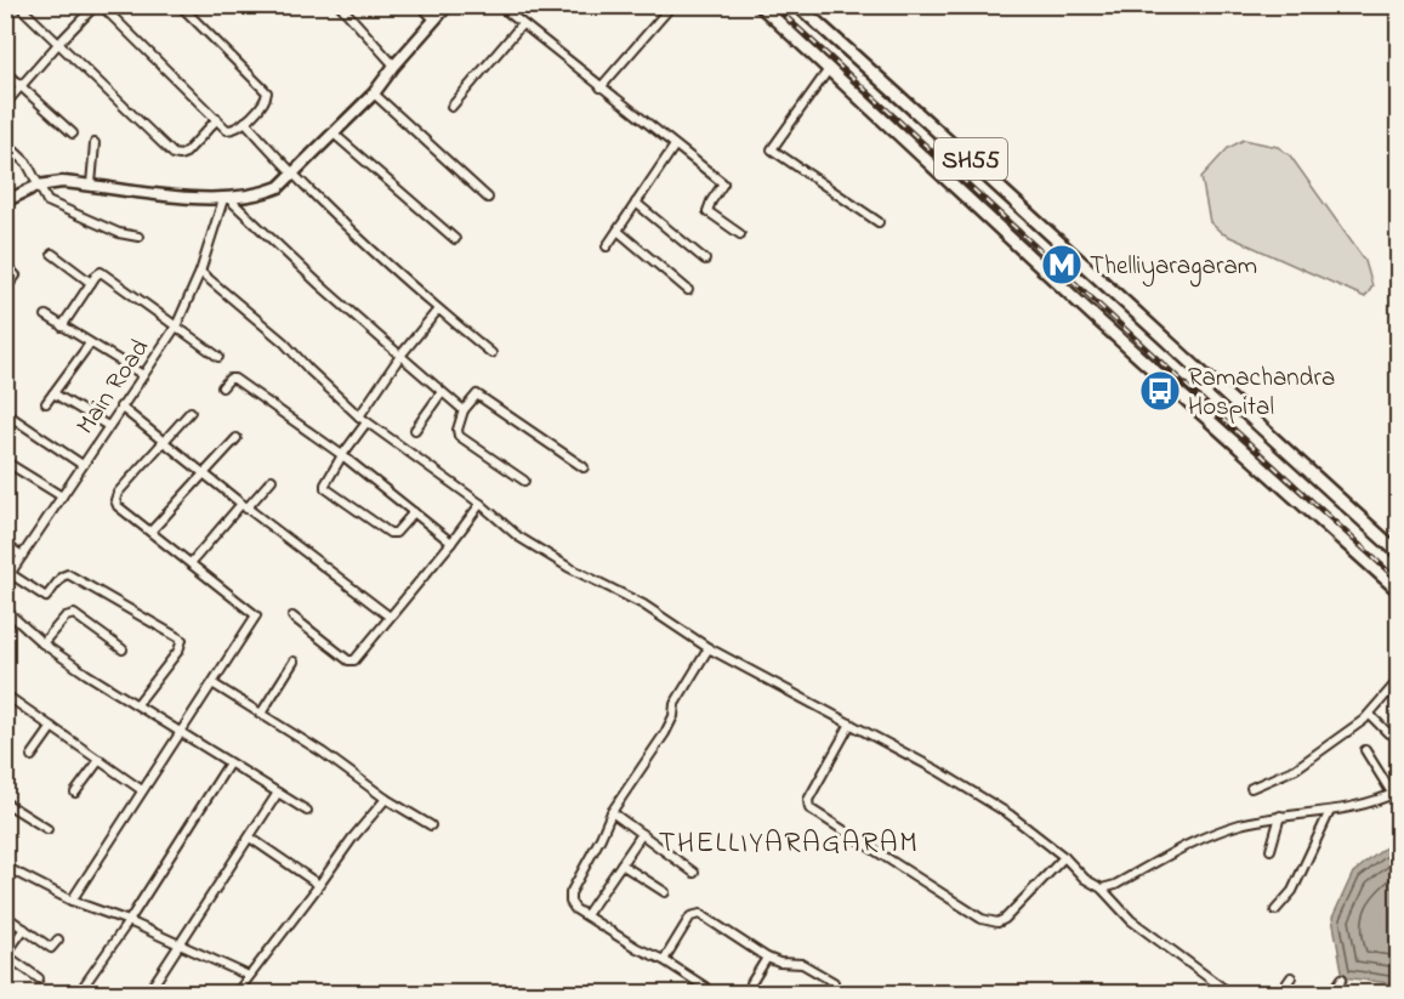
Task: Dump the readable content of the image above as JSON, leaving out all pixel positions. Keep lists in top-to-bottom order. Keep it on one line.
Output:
{"streets":{"main road":["SH55"],"street":["Main Road"]},"districts":["THELLIYARAGARAM"],"places":{"metro station":["Thelliyaragaram"],"bus stop":["Ramachandra Hospital"]}}
